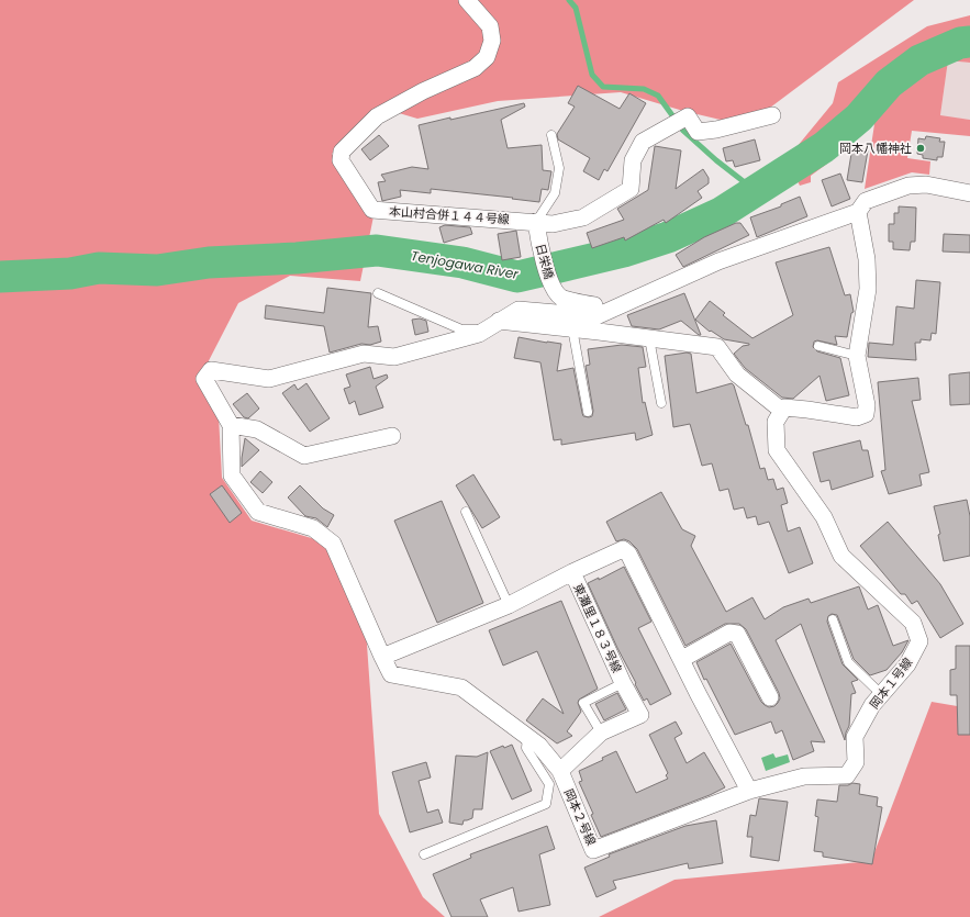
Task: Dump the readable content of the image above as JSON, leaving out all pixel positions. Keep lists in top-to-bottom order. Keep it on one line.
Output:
{"streets":{"street":["本山村合併１４４号線","日栄橋","東灘里１８３号線","岡本１号線","岡本２号線"]},"crossings":[["本山村合併１４４号線","日栄橋"],["岡本１号線","岡本２号線"]],"water":["Tenjogawa River"],"places":["岡本八幡神社"]}
